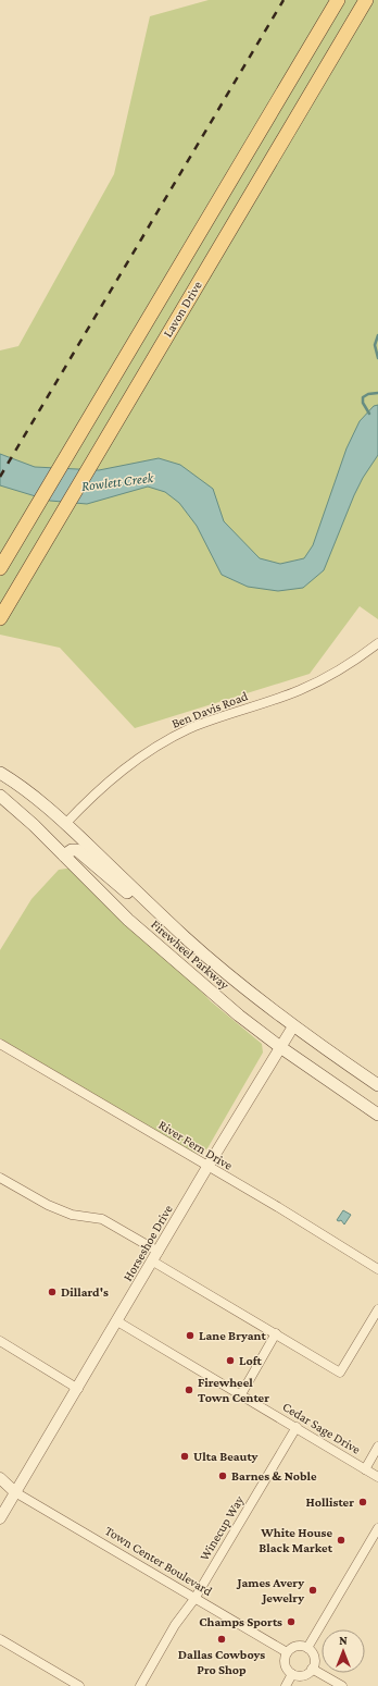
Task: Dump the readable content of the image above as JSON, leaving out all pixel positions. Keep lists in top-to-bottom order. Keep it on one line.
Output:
{"streets":{"main road":["Lavon Drive","Firewheel Parkway"],"street":["Ben Davis Road","River Fern Drive","Horseshoe Drive","Cedar Sage Drive","Winecup Way","Town Center Boulevard"]},"crossings":[["Ben Davis Road","Firewheel Parkway"],["Firewheel Parkway","Horseshoe Drive"],["River Fern Drive","Horseshoe Drive"],["Horseshoe Drive","Cedar Sage Drive"],["Horseshoe Drive","Town Center Boulevard"],["Cedar Sage Drive","Winecup Way"],["Winecup Way","Town Center Boulevard"]],"water":["Rowlett Creek"],"places":["Dillard's","Lane Bryant","Loft","Firewheel Town Center","Ulta Beauty","Barnes & Noble","Hollister","White House Black Market","James Avery Jewelry","Champs Sports","Dallas Cowboys Pro Shop"],"north":"top"}
